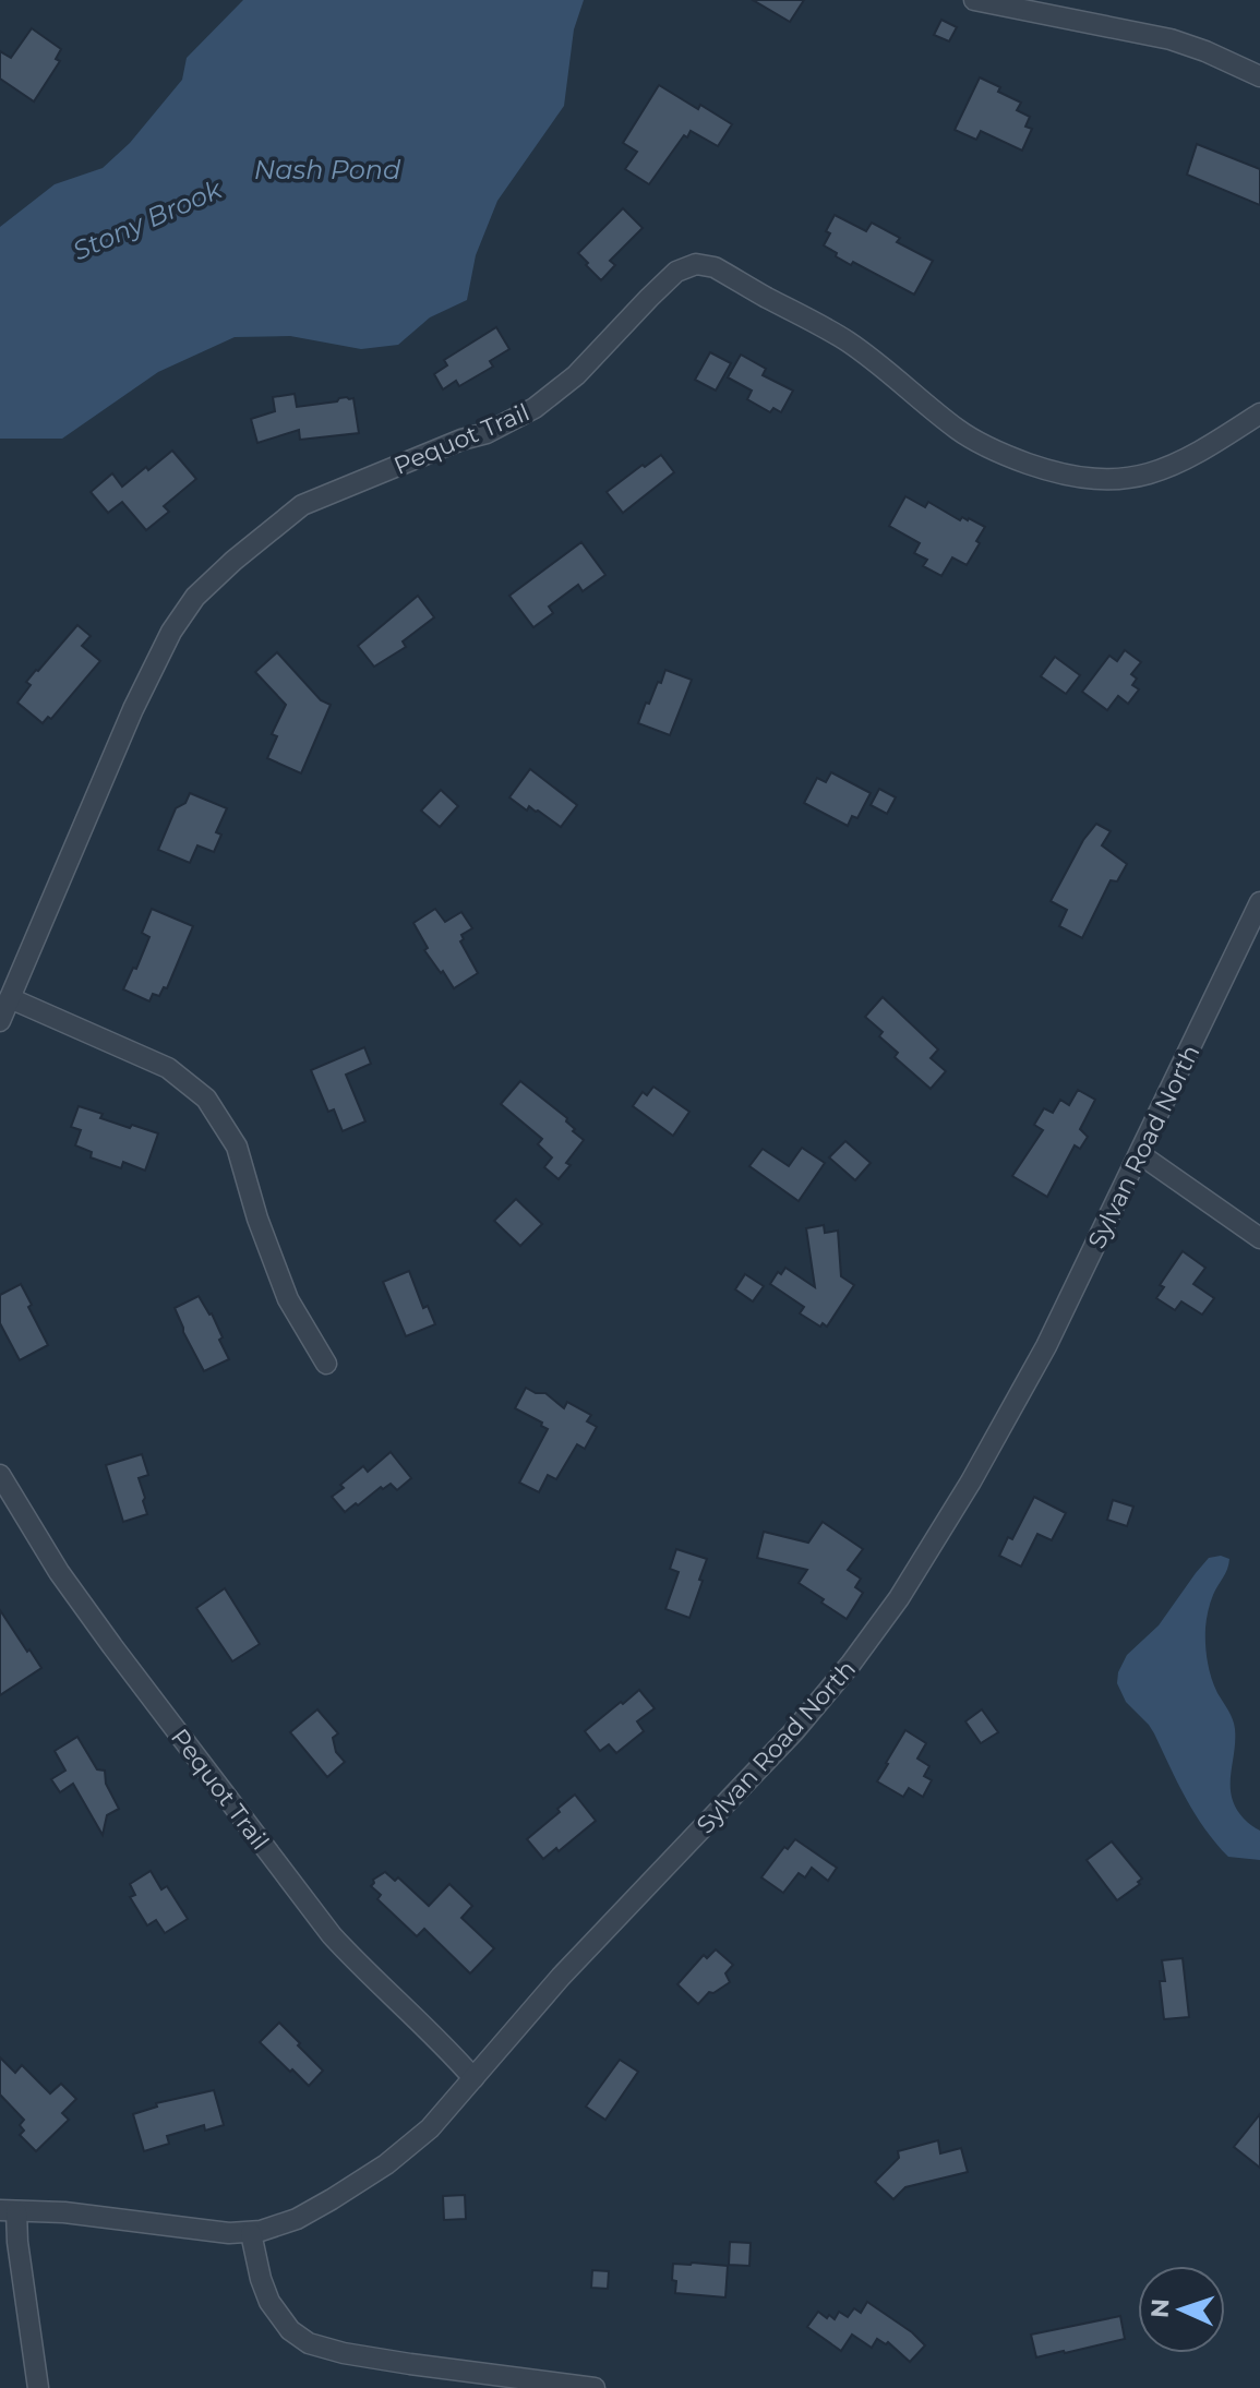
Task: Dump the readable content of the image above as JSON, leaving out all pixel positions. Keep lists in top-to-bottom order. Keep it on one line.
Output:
{"streets":{"street":["Pequot Trail","Sylvan Road North"]},"crossings":[["Pequot Trail","Sylvan Road North"]],"water":["Nash Pond","Stony Brook"],"north":"left"}
